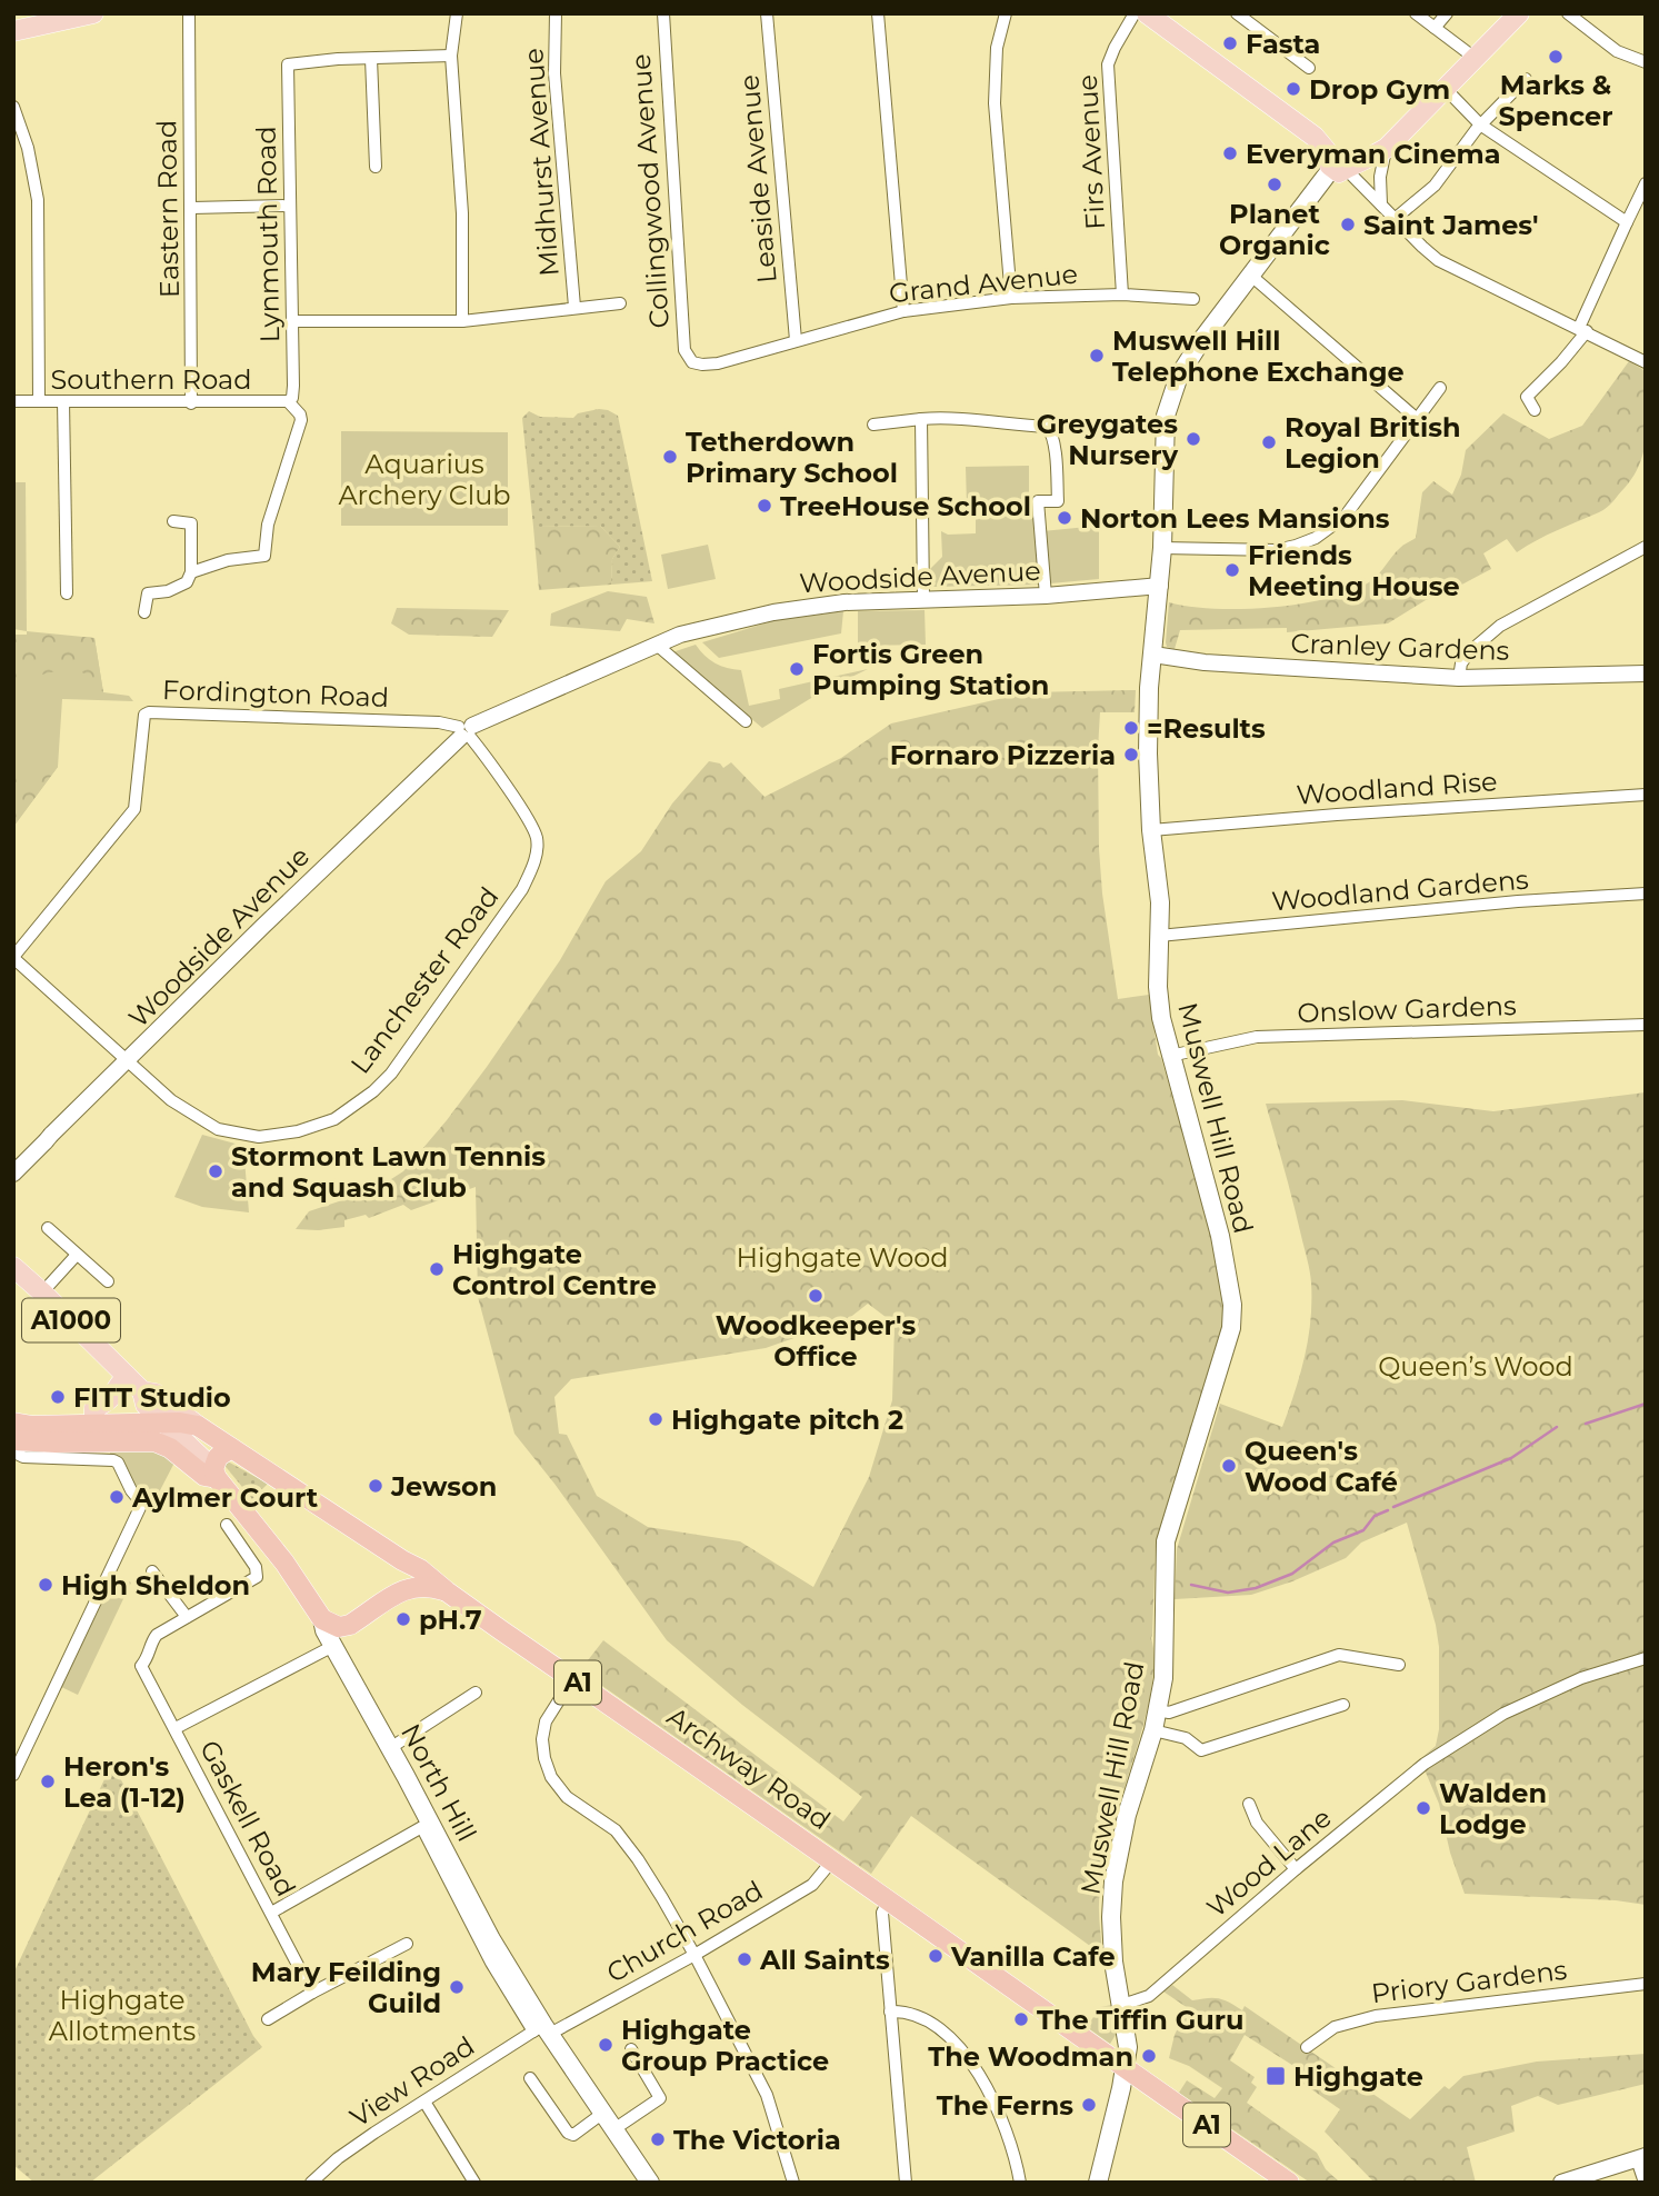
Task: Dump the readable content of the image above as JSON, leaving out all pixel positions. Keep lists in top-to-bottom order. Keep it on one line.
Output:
{"streets":{"highway":["A1","Archway Road"],"main road":["Muswell Hill Road","A1000","North Hill"],"street":["Firs Avenue","Midhurst Avenue","Leaside Avenue","Collingwood Avenue","Eastern Road","Lynmouth Road","Grand Avenue","Southern Road","Woodside Avenue","Cranley Gardens","Fordington Road","Woodland Rise","Woodland Gardens","Lanchester Road","Onslow Gardens","Gaskell Road","Wood Lane","Church Road","Priory Gardens","View Road"]},"crossings":[["Firs Avenue","Grand Avenue"],["Leaside Avenue","Grand Avenue"],["Collingwood Avenue","Grand Avenue"],["Eastern Road","Southern Road"],["Lynmouth Road","Southern Road"],["Woodside Avenue","Fordington Road"],["Woodside Avenue","Lanchester Road"],["Woodside Avenue","Muswell Hill Road"],["Cranley Gardens","Muswell Hill Road"],["Fordington Road","Lanchester Road"],["Woodland Rise","Muswell Hill Road"],["Woodland Gardens","Muswell Hill Road"],["Onslow Gardens","Muswell Hill Road"],["Muswell Hill Road","Archway Road"],["Muswell Hill Road","Wood Lane"],["A1000","A1"],["A1000","Archway Road"],["A1","Archway Road"],["Archway Road","Church Road"],["North Hill","Church Road"],["North Hill","View Road"],["Church Road","View Road"]],"parks":["Aquarius Archery Club","Highgate Wood","Queen’s Wood","Highgate Allotments"],"places":{"other":["Fasta","Marks & Spencer","Drop Gym","Everyman Cinema","Planet Organic","Saint James'","Muswell Hill Telephone Exchange","Greygates Nursery","Royal British Legion","Tetherdown Primary School","TreeHouse School","Norton Lees Mansions","Friends Meeting House","Fortis Green Pumping Station","=Results","Fornaro Pizzeria","Stormont Lawn Tennis and Squash Club","Highgate Control Centre","Woodkeeper's Office","FITT Studio","Highgate pitch 2","Queen's Wood Café","Jewson","Aylmer Court","High Sheldon","pH.7","Heron's Lea (1-12)","Walden Lodge","Vanilla Cafe","All Saints","Mary Feilding Guild","The Tiffin Guru","Highgate Group Practice","The Woodman","The Ferns","The Victoria"],"transit":["Highgate"]}}
